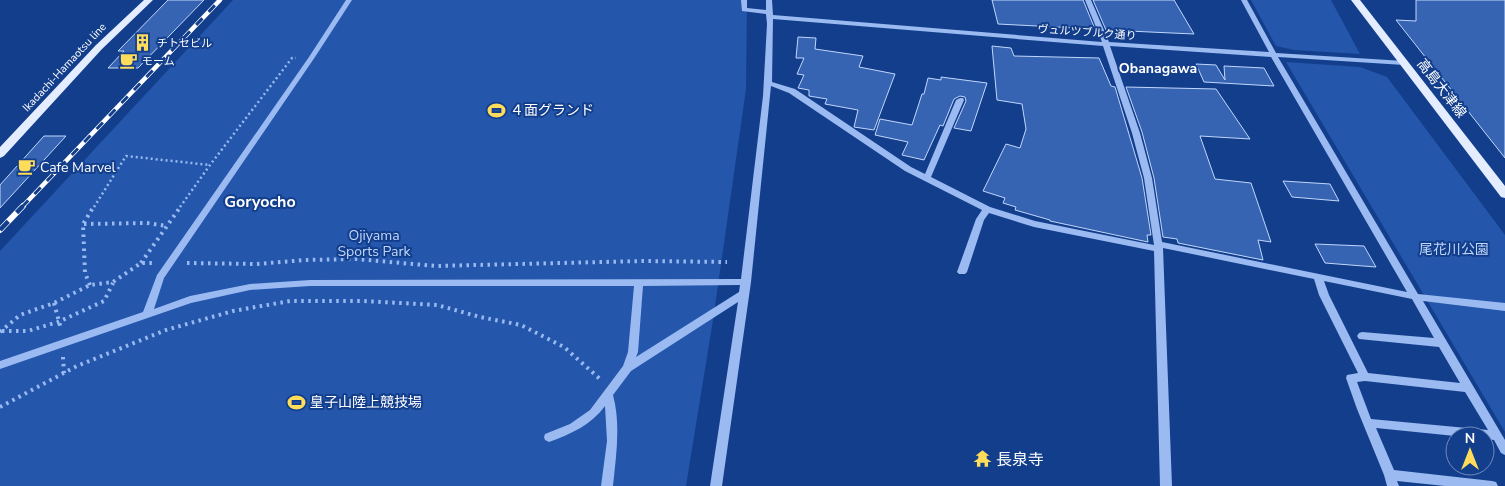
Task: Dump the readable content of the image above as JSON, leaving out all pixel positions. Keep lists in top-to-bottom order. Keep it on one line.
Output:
{"streets":{"main road":["Ikadachi-Hamaotsu line","高島大津線"],"street":["ヴュルツブルク通り"]},"crossings":[["ヴュルツブルク通り","高島大津線"]],"districts":["Obanagawa","Goryocho"],"parks":["Ojiyama Sports Park","尾花川公園"],"places":{"building":["チトセビル"],"cafe":["モーム","Cafe Marvel"],"sports":["４面グランド","皇子山陸上競技場"],"temple":["長泉寺"]},"north":"top"}
